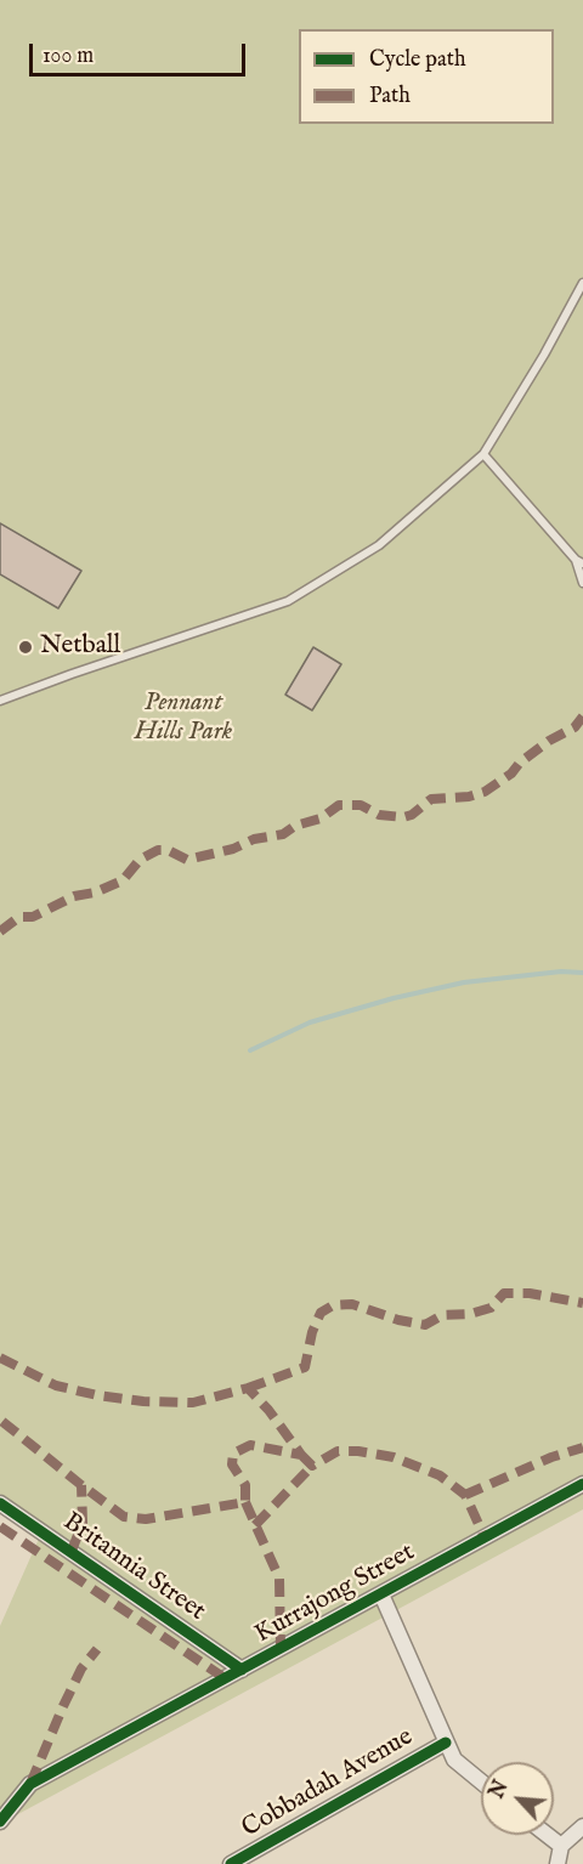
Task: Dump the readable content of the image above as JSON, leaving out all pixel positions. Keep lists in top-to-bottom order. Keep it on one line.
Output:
{"streets":{"street":["Britannia Street","Kurrajong Street","Cobbadah Avenue"]},"crossings":[["Britannia Street","Kurrajong Street"]],"parks":["Pennant Hills Park"],"places":["Netball"],"legend":["Cycle path","Path"],"scale_bar":"100 m","north":"top left"}
